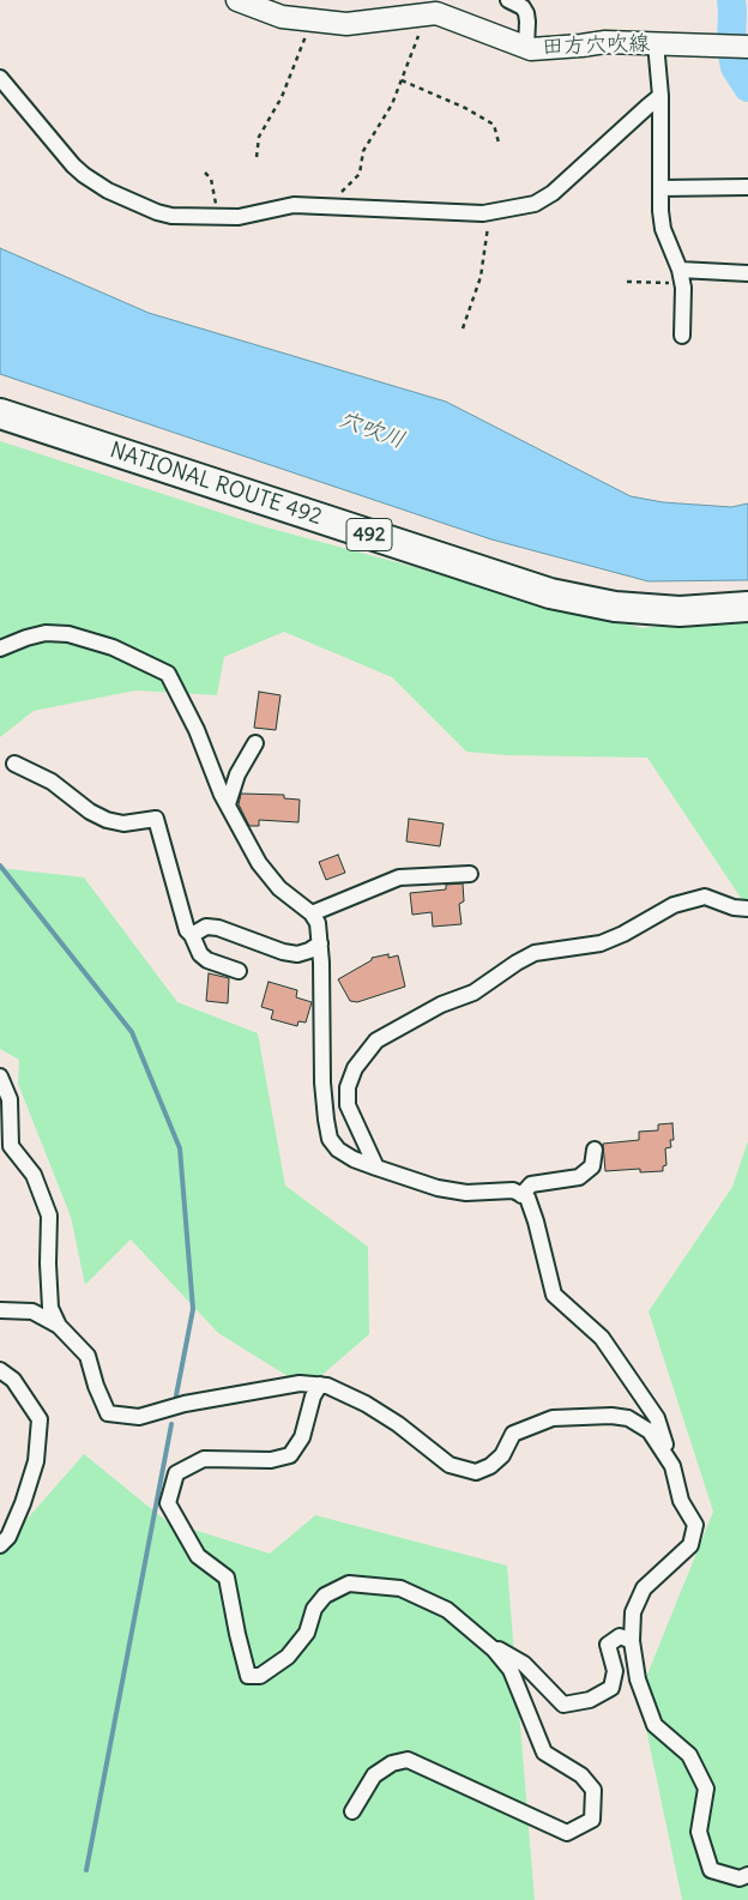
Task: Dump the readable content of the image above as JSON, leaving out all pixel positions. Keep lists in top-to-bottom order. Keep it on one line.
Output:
{"streets":{"highway":["NATIONAL ROUTE 492","492"],"main road":["田方穴吹線"]},"water":["穴吹川"]}
